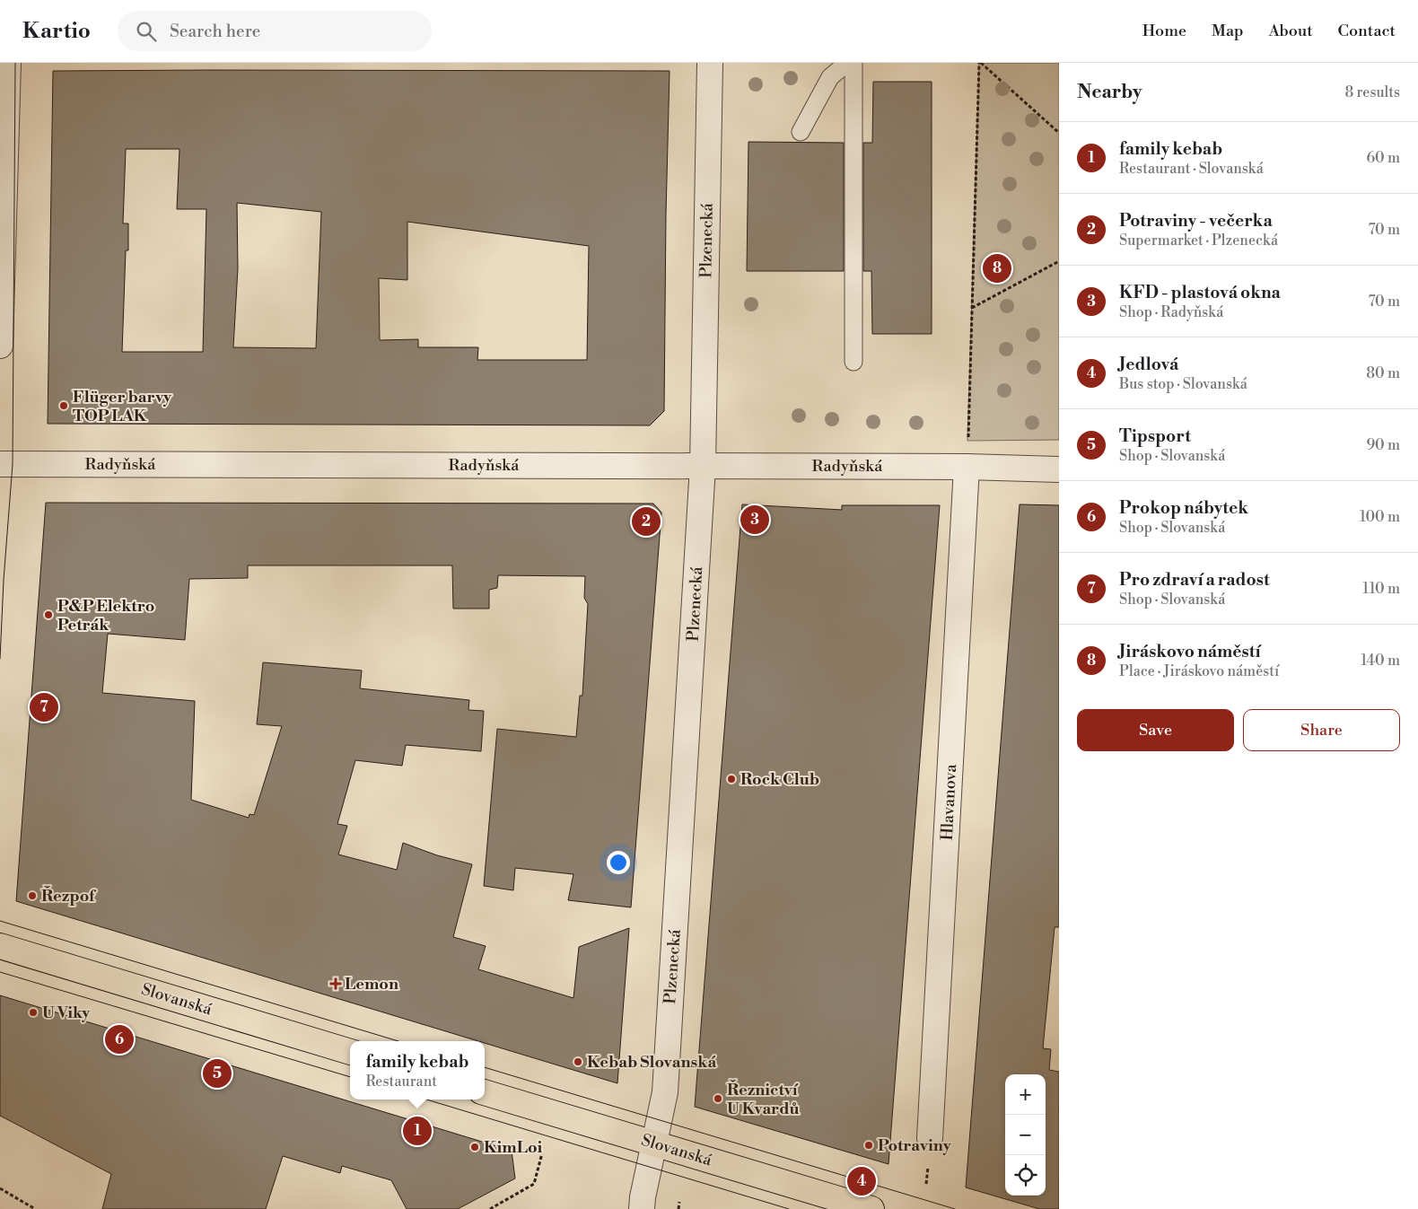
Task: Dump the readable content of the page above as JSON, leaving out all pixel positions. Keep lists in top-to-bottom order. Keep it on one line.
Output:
{"streets":{"main road":["Slovanská"],"street":["Plzenecká","Radyňská","Hlavanova"]},"crossings":[["Plzenecká","Radyňská"],["Plzenecká","Slovanská"],["Radyňská","Hlavanova"]],"places":{"other":["Flüger barvy TOP LAK","P&P Elektro Petrák","Rock Club","Řezpof","U Viky","Kebab Slovanská","Řeznictví U Kvardů","Potraviny","KimLoi"],"health":["Lemon"]},"page":{"header":"Kartio","search":"Search here","nav":["Home","Map","About","Contact"],"heading":["Nearby","8 results"],"list":[{"mark":"1","name":"family kebab","note":"Restaurant · Slovanská","value":"60 m"},{"mark":"2","name":"Potraviny - večerka","note":"Supermarket · Plzenecká","value":"70 m"},{"mark":"3","name":"KFD - plastová okna","note":"Shop · Radyňská","value":"70 m"},{"mark":"4","name":"Jedlová","note":"Bus stop · Slovanská","value":"80 m"},{"mark":"5","name":"Tipsport","note":"Shop · Slovanská","value":"90 m"},{"mark":"6","name":"Prokop nábytek","note":"Shop · Slovanská","value":"100 m"},{"mark":"7","name":"Pro zdraví a radost","note":"Shop · Slovanská","value":"110 m"},{"mark":"8","name":"Jiráskovo náměstí","note":"Place · Jiráskovo náměstí","value":"140 m"}],"pins":["8","3","2","7","6","5","1","4"],"buttons":["Save","Share"],"popup":["family kebab","Restaurant"],"map_buttons":["+","−"]}}
